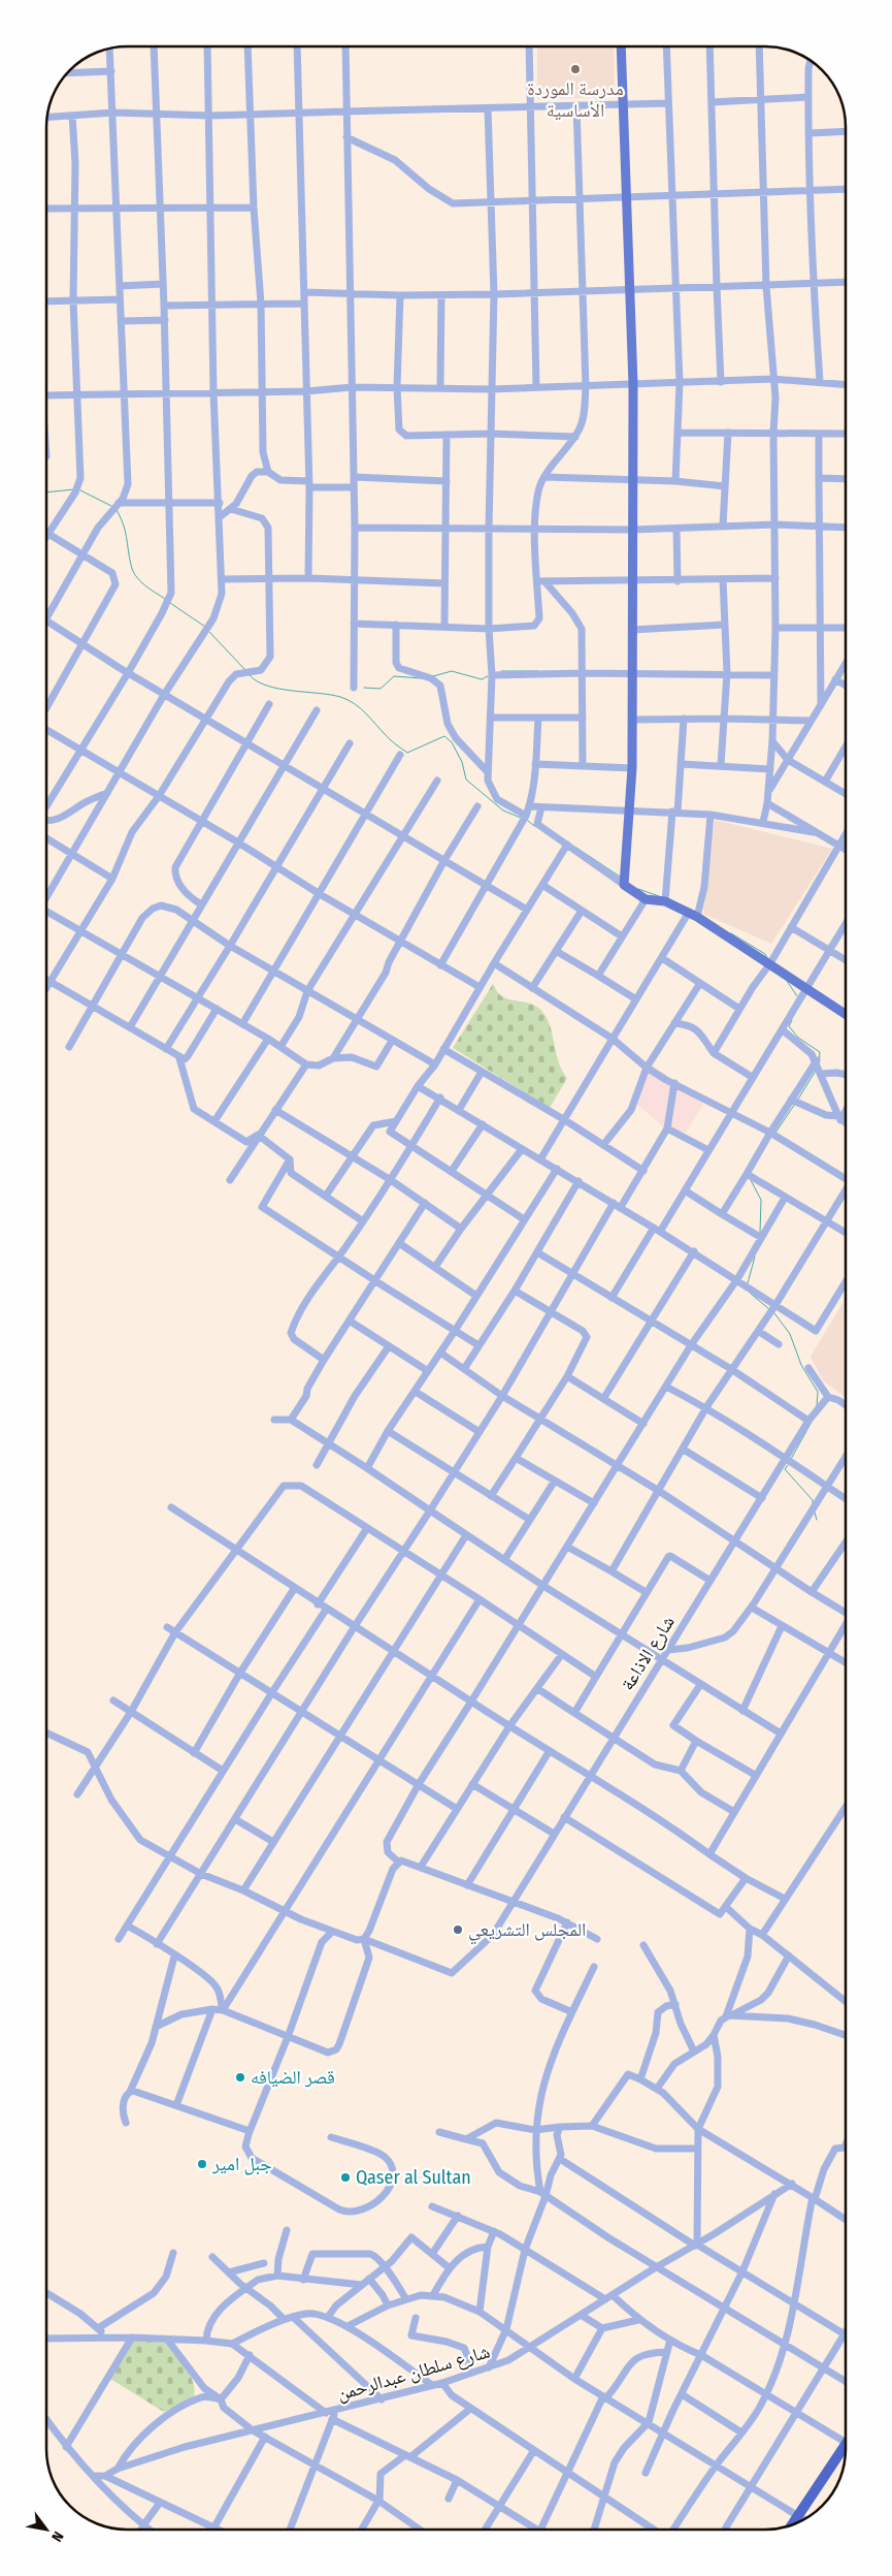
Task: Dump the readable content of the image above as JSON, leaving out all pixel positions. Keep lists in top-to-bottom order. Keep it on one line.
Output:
{"streets":{"street":["شارع الاذاعة","شارع سلطان عبدالرحمن"]},"places":["مدرسة الموردة الأساسية","المجلس التشريعي","قصر الضيافه","جبل امير","Qaser al Sultan"],"north":"bottom right"}
